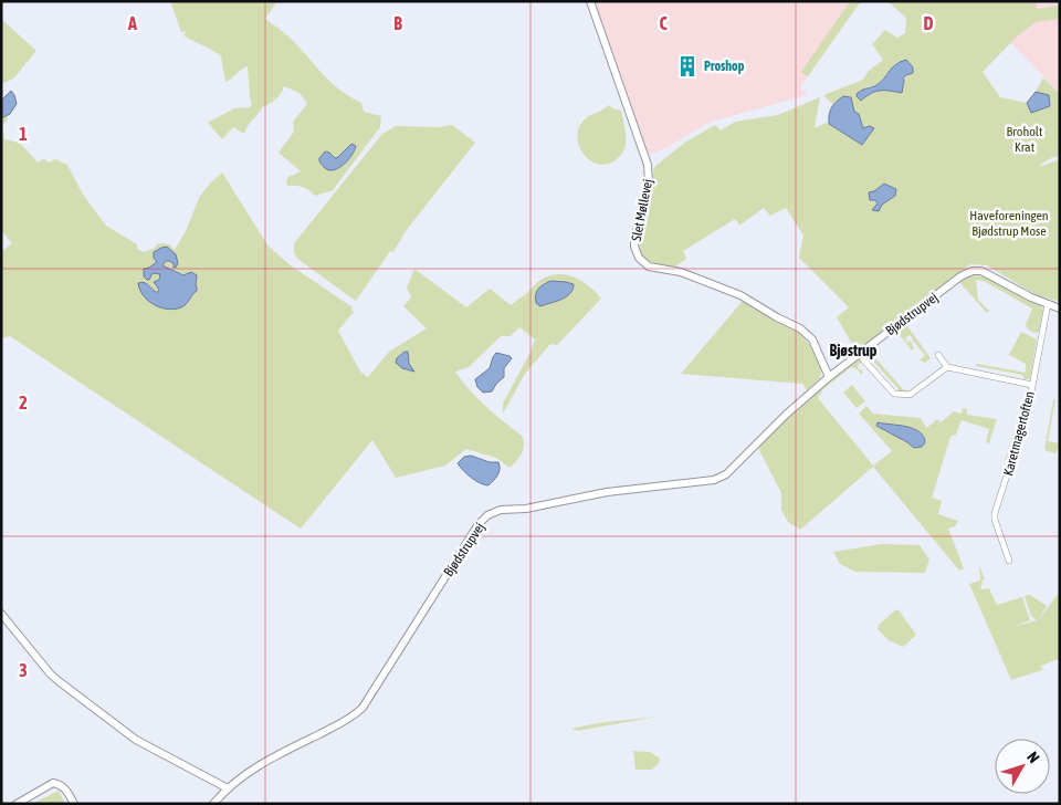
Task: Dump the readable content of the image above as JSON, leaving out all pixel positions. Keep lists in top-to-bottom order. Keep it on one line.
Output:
{"streets":{"street":["Slet Møllevej","Bjødstrupvej","Karetmagertoften"]},"crossings":[["Slet Møllevej","Bjødstrupvej"],["Bjødstrupvej","Karetmagertoften"]],"districts":["Bjøstrup"],"parks":["Broholt Krat","Haveforeningen Bjødstrup Mose"],"places":{"building":["Proshop"]},"north":"top right","grid":{"columns":["A","B","C","D"],"rows":["1","2","3"]}}
